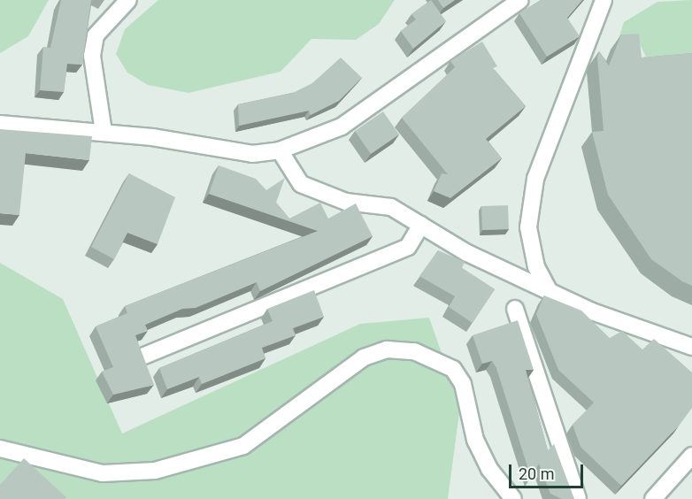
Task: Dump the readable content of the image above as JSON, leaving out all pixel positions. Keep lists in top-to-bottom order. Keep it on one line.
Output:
{"scale_bar":"20 m"}
